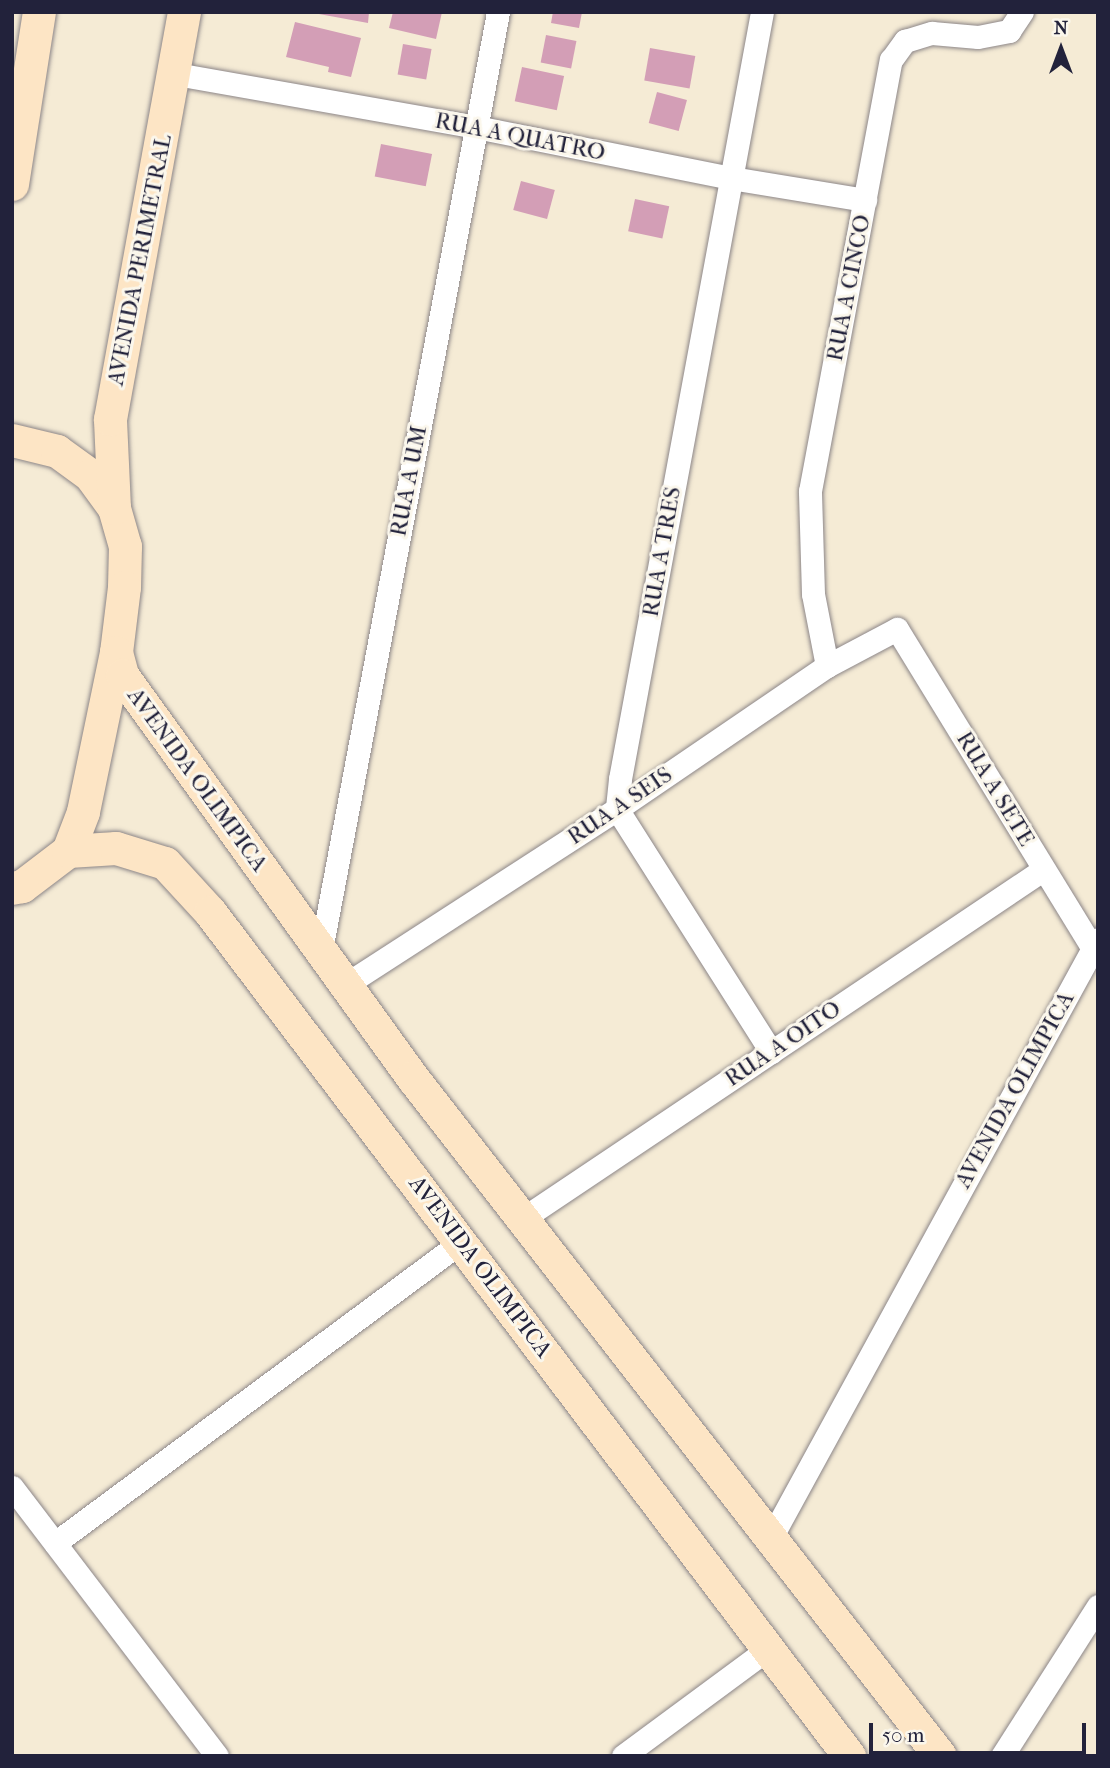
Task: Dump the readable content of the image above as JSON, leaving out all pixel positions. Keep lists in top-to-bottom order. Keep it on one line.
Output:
{"streets":{"main road":["AVENIDA PERIMETRAL","AVENIDA OLIMPICA"],"street":["RUA A QUATRO","RUA A CINCO","RUA A UM","RUA A TRES","RUA A SETE","RUA A SEIS","RUA A OITO"]},"crossings":[["RUA A QUATRO","AVENIDA PERIMETRAL"],["RUA A QUATRO","RUA A CINCO"],["RUA A QUATRO","RUA A UM"],["RUA A QUATRO","RUA A TRES"],["AVENIDA PERIMETRAL","AVENIDA OLIMPICA"],["RUA A CINCO","RUA A SEIS"],["RUA A UM","AVENIDA OLIMPICA"],["RUA A TRES","RUA A SEIS"],["AVENIDA OLIMPICA","RUA A SETE"],["AVENIDA OLIMPICA","RUA A SEIS"],["AVENIDA OLIMPICA","RUA A OITO"],["RUA A SETE","RUA A SEIS"],["RUA A SETE","RUA A OITO"]],"scale_bar":"50 m","north":"top"}
